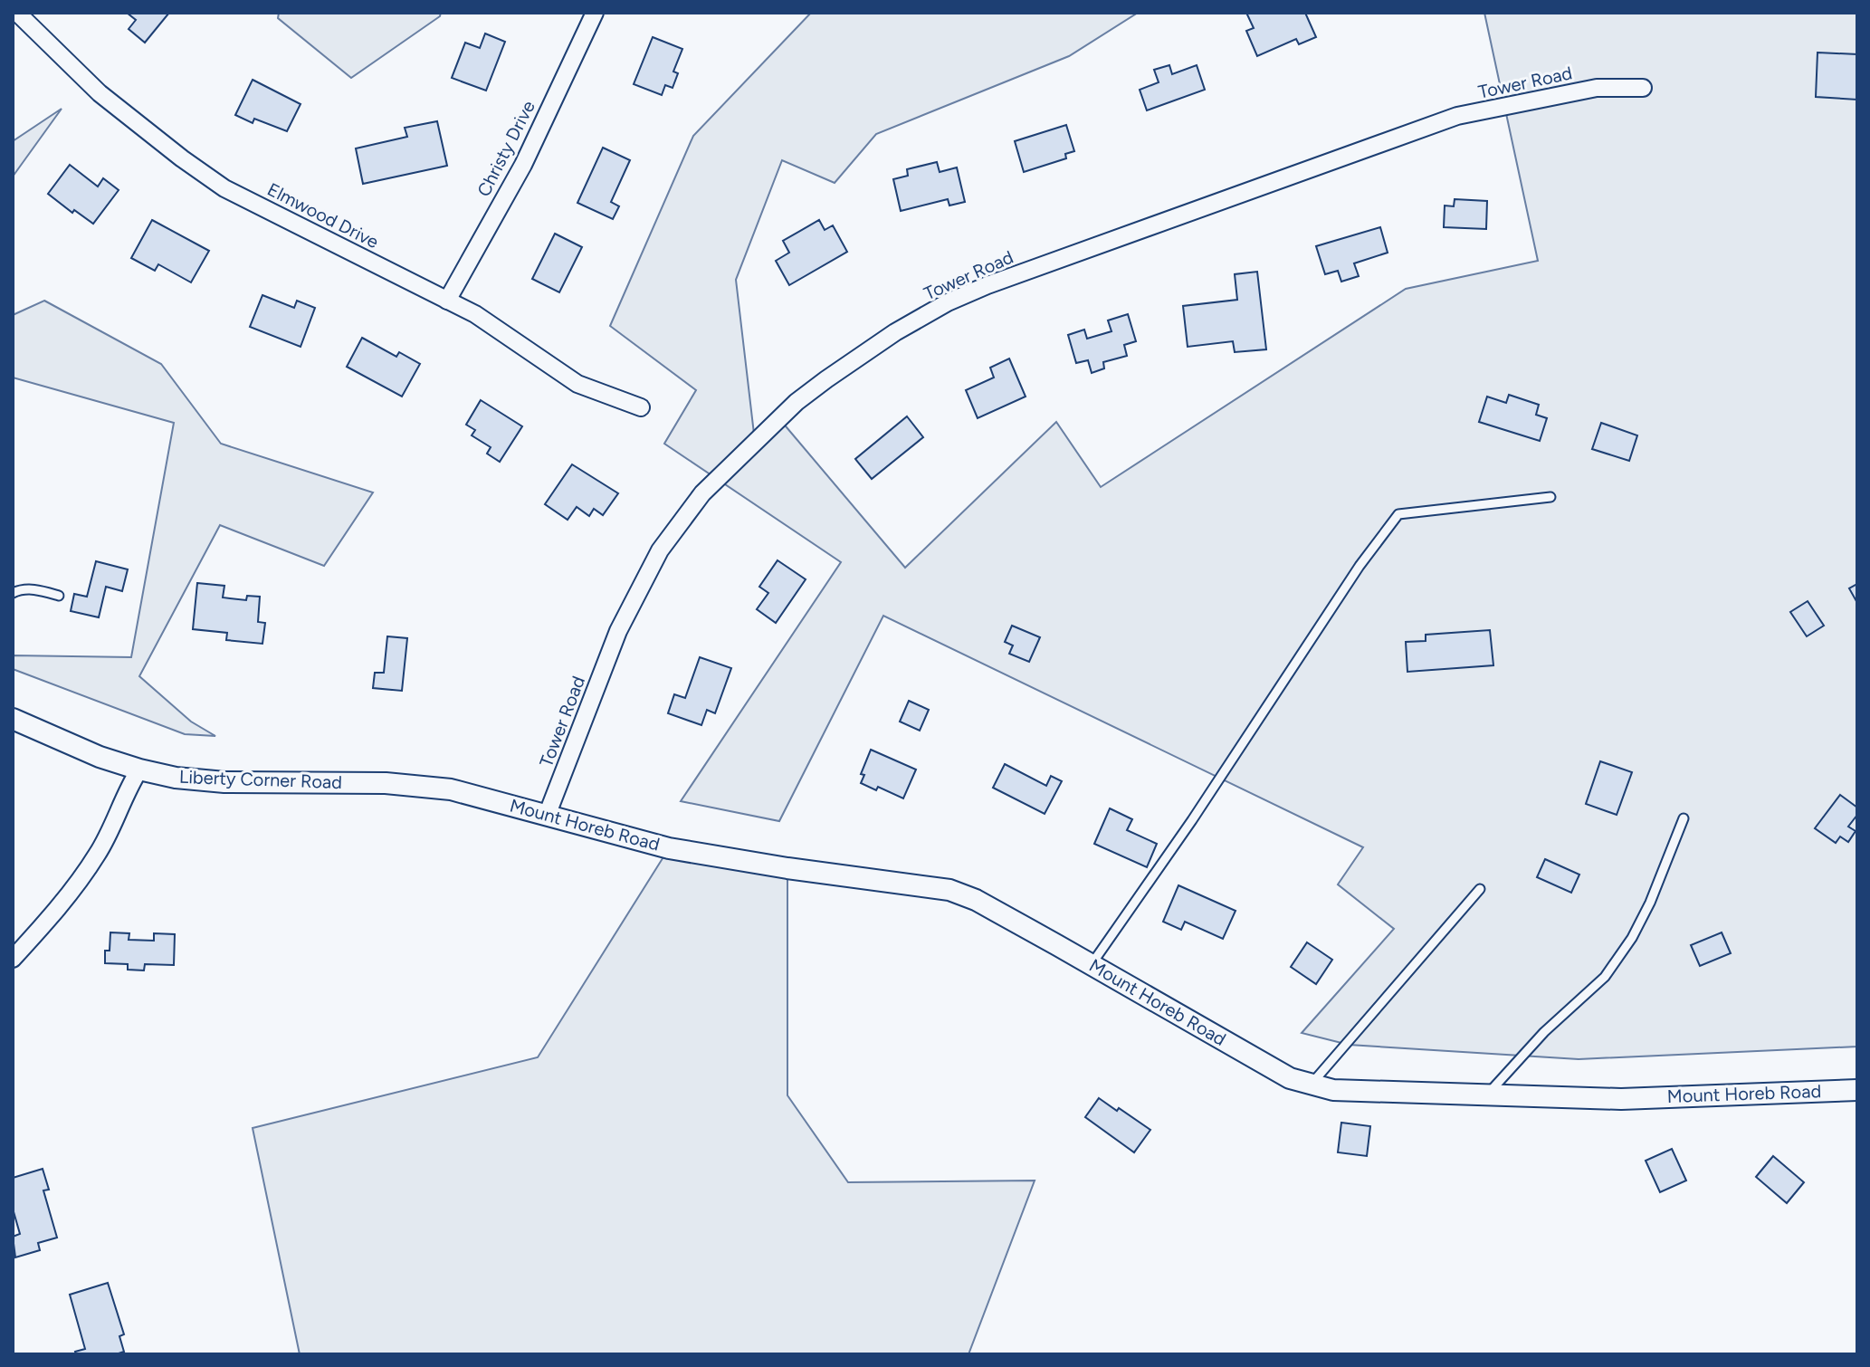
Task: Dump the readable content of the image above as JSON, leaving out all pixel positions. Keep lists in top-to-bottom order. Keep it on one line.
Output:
{"streets":{"street":["Tower Road","Christy Drive","Elmwood Drive","Liberty Corner Road","Mount Horeb Road"]},"crossings":[["Tower Road","Mount Horeb Road"],["Christy Drive","Elmwood Drive"],["Liberty Corner Road","Mount Horeb Road"]]}
